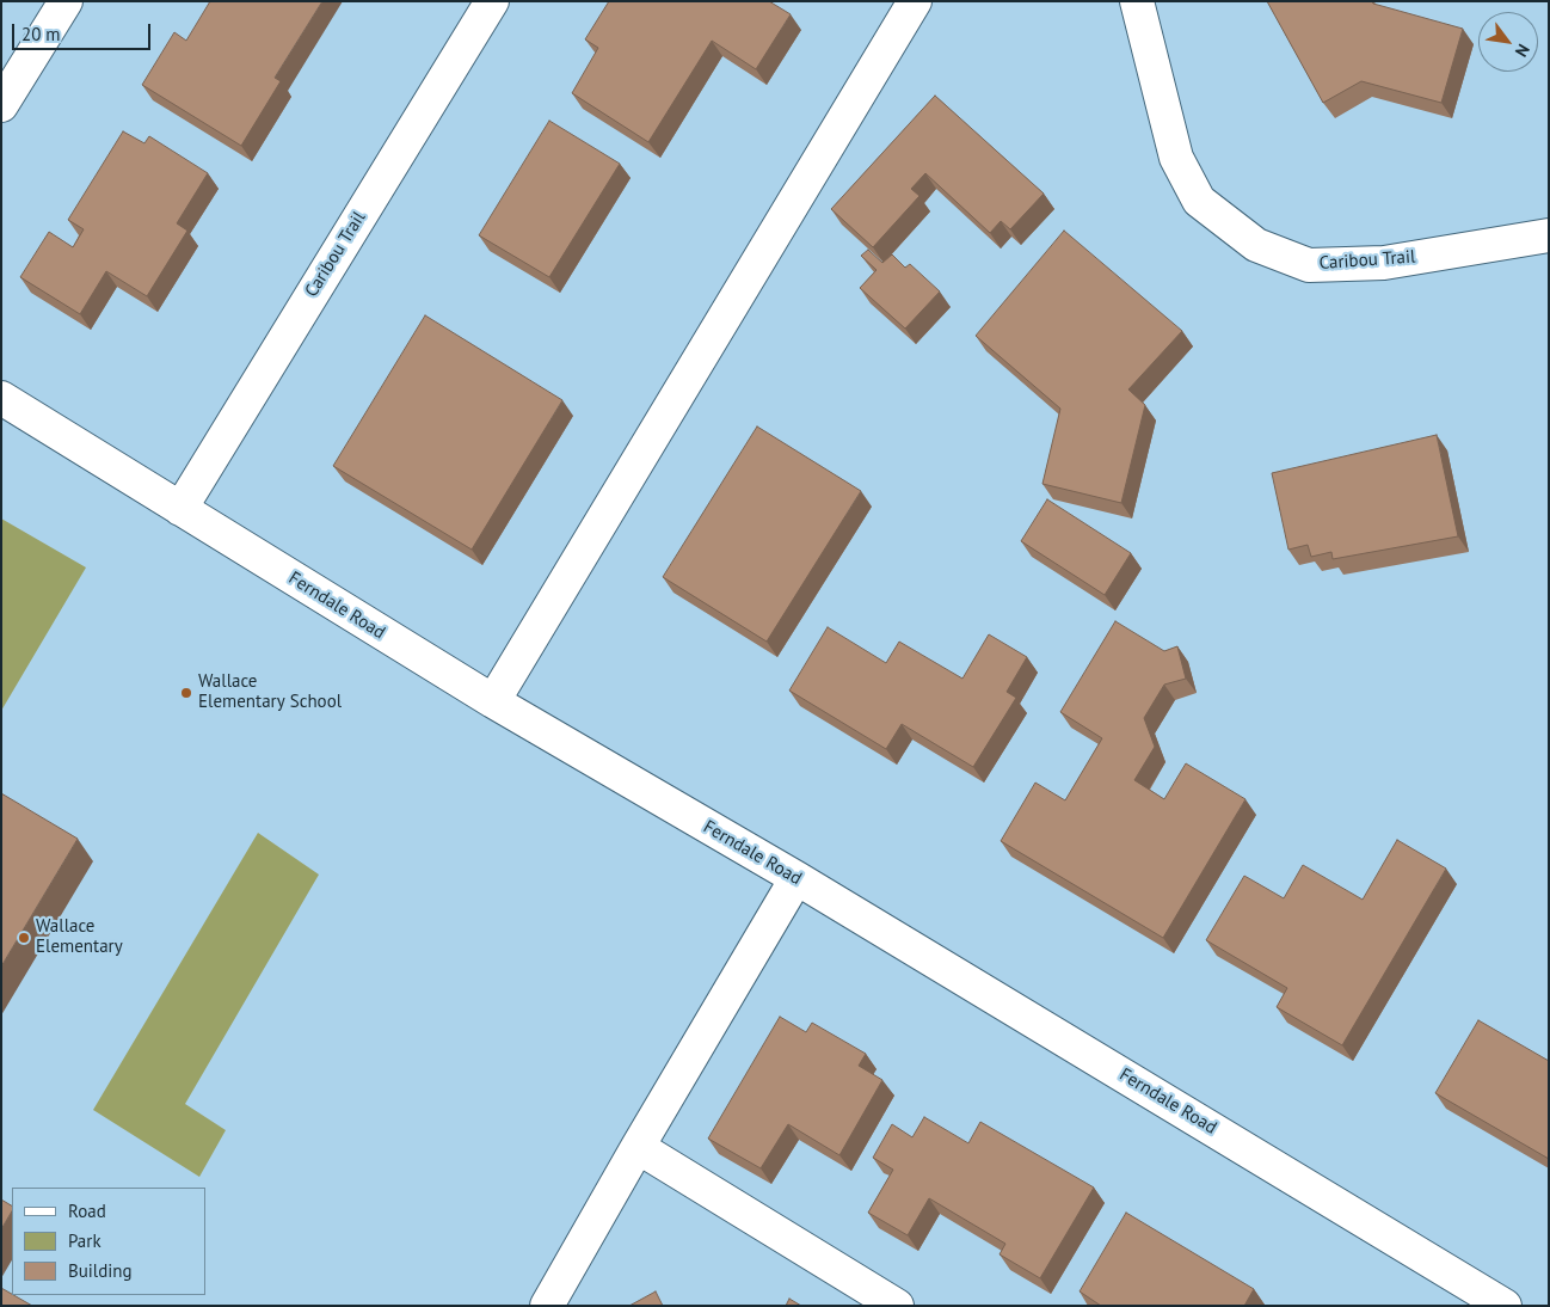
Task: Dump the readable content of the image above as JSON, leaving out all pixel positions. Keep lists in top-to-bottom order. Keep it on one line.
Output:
{"streets":{"street":["Caribou Trail","Ferndale Road"]},"crossings":[["Caribou Trail","Ferndale Road"]],"places":["Wallace Elementary School","Wallace Elementary"],"legend":["Road","Park","Building"],"scale_bar":"20 m","north":"bottom right"}
